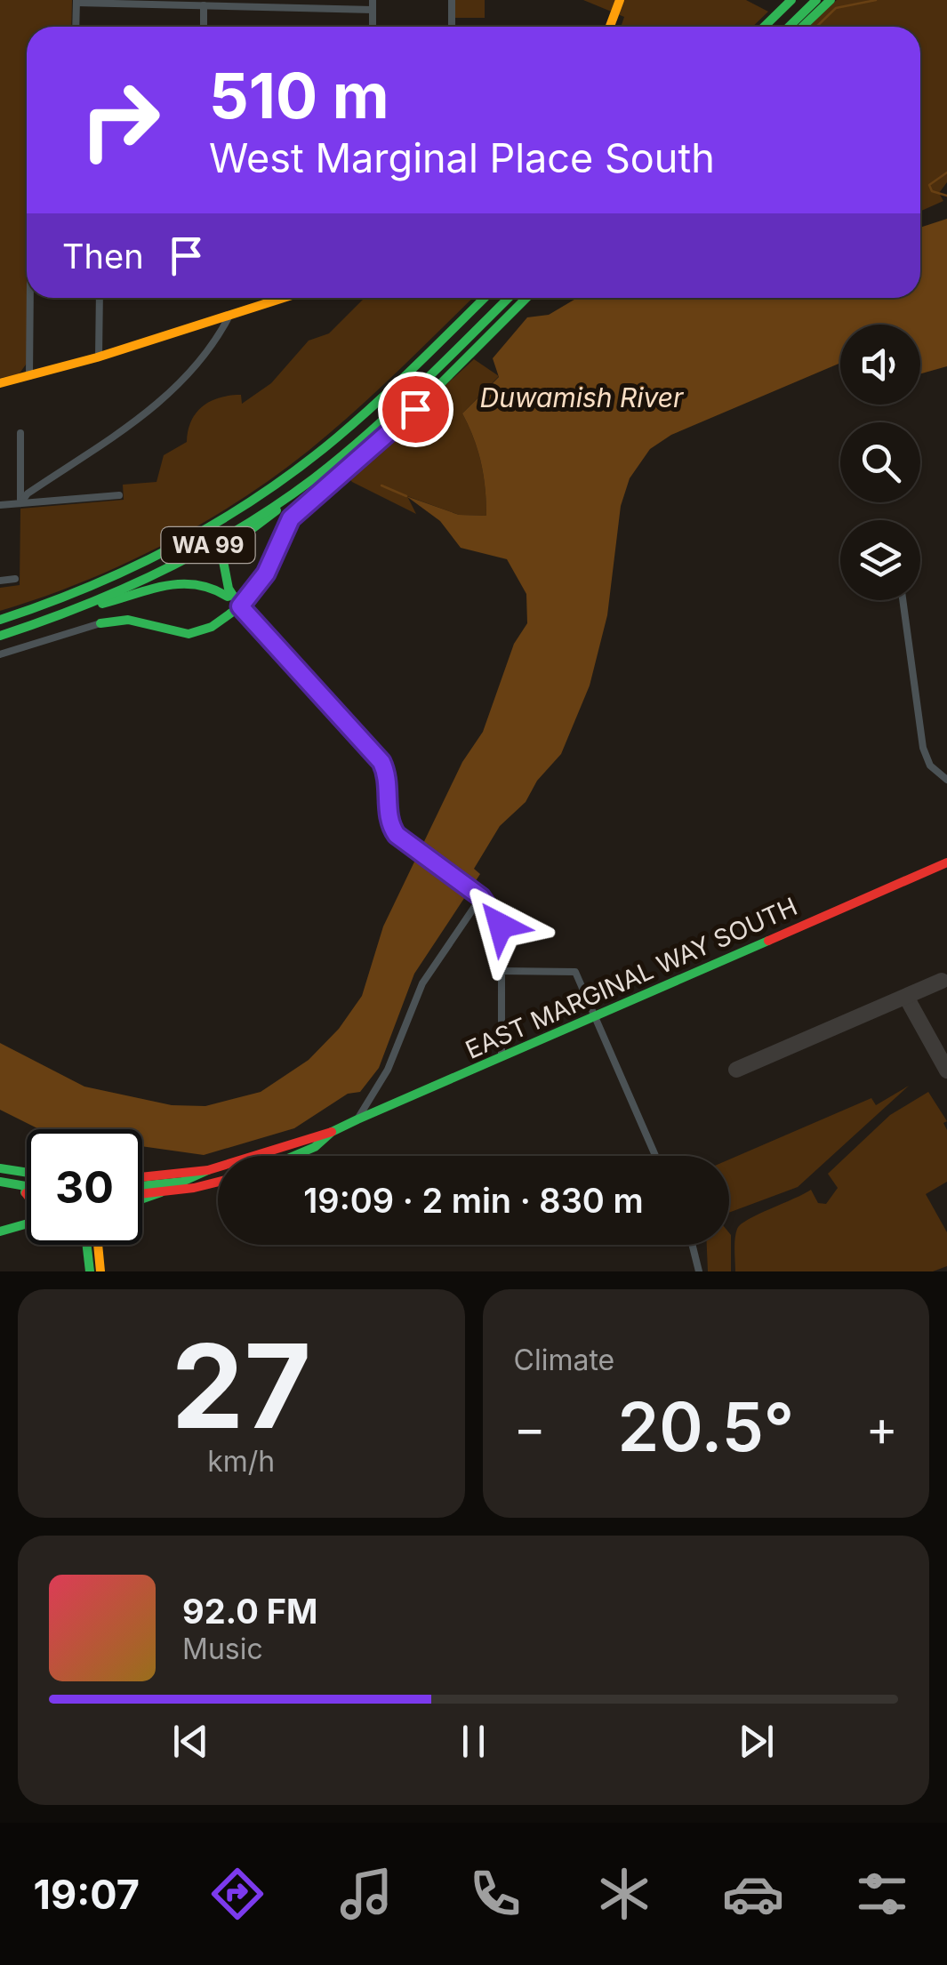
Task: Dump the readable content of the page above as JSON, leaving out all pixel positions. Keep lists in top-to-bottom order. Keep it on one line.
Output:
{"streets":{"main road":["WA 99","EAST MARGINAL WAY SOUTH"]},"water":["Duwamish River"],"page":{"turn":["510 m","West Marginal Place South"],"then":"Then","limit":"30","trip":"19:09 · 2 min · 830 m","tile":[["27","km/h"],"Climate"],"heat":["−","20.5°","+"],"song":["92.0 FM","Music"],"tabs":"19:07"}}
